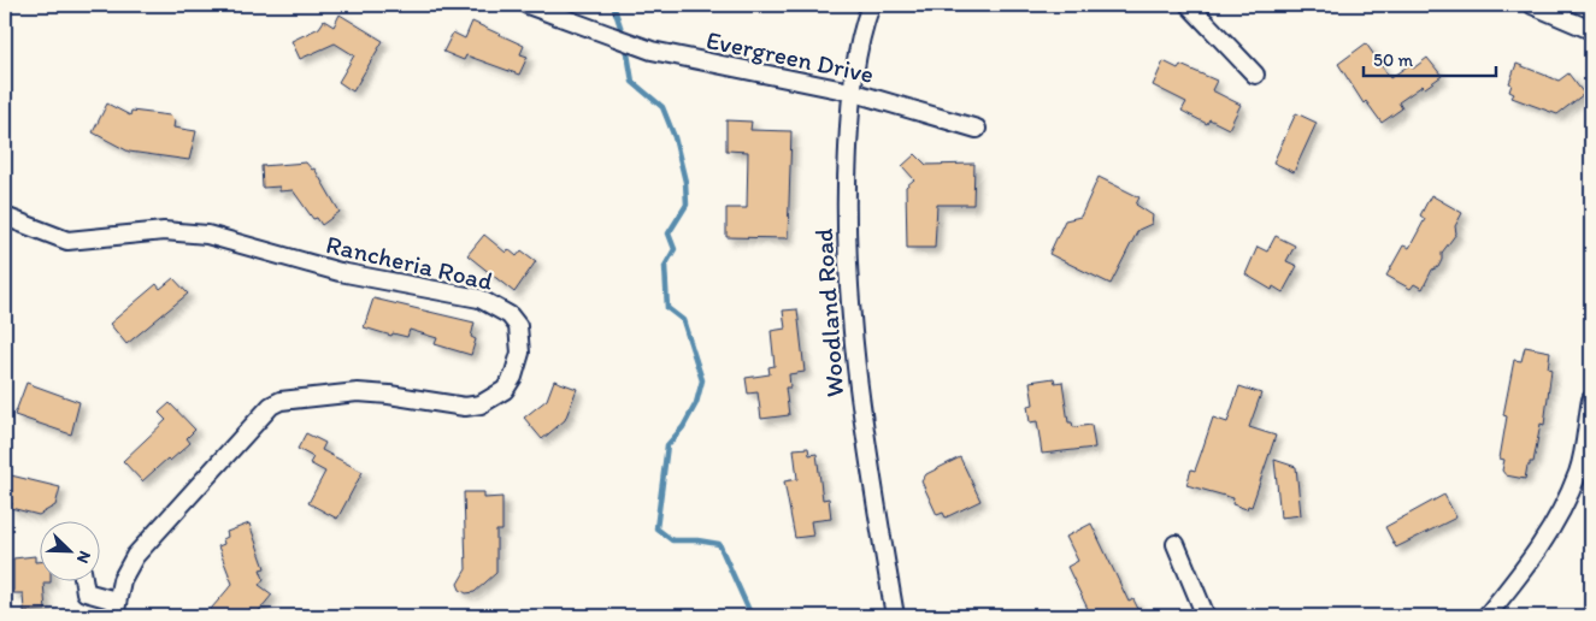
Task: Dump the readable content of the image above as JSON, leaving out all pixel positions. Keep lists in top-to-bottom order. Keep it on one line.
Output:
{"streets":{"street":["Evergreen Drive","Rancheria Road","Woodland Road"]},"crossings":[["Evergreen Drive","Woodland Road"]],"scale_bar":"50 m","north":"bottom right"}
